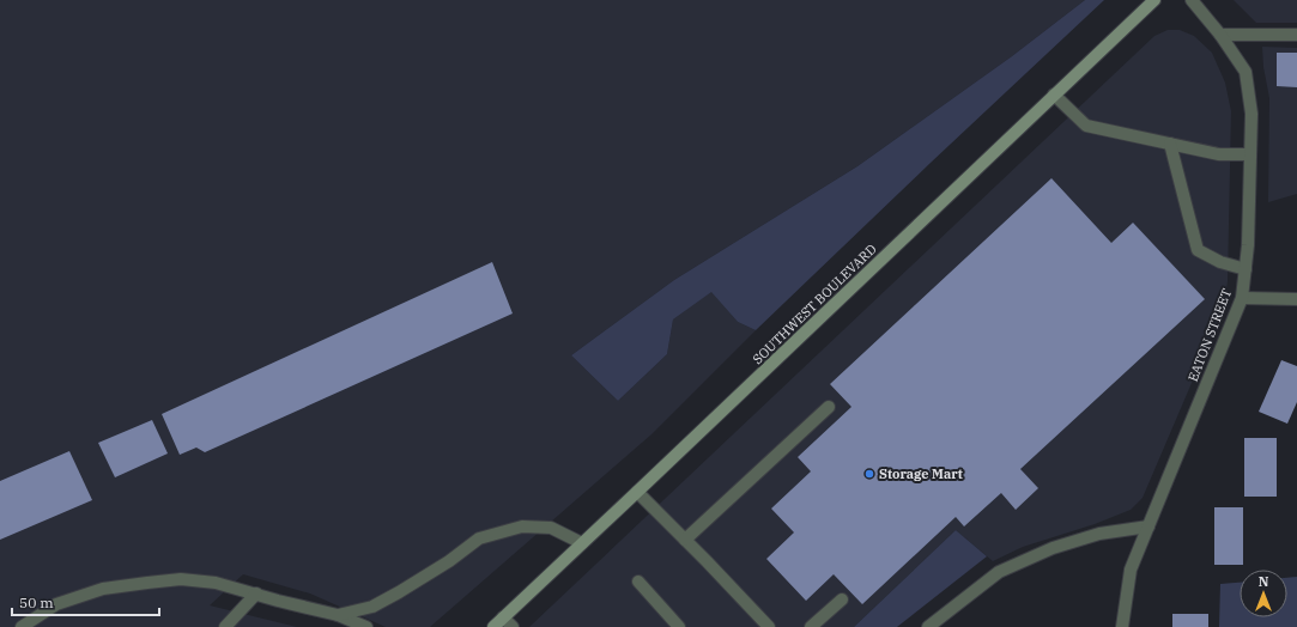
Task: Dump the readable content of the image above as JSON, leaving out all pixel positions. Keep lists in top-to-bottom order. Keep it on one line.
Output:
{"streets":{"main road":["SOUTHWEST BOULEVARD"],"street":["EATON STREET"]},"places":["Storage Mart"],"scale_bar":"50 m","north":"top"}
